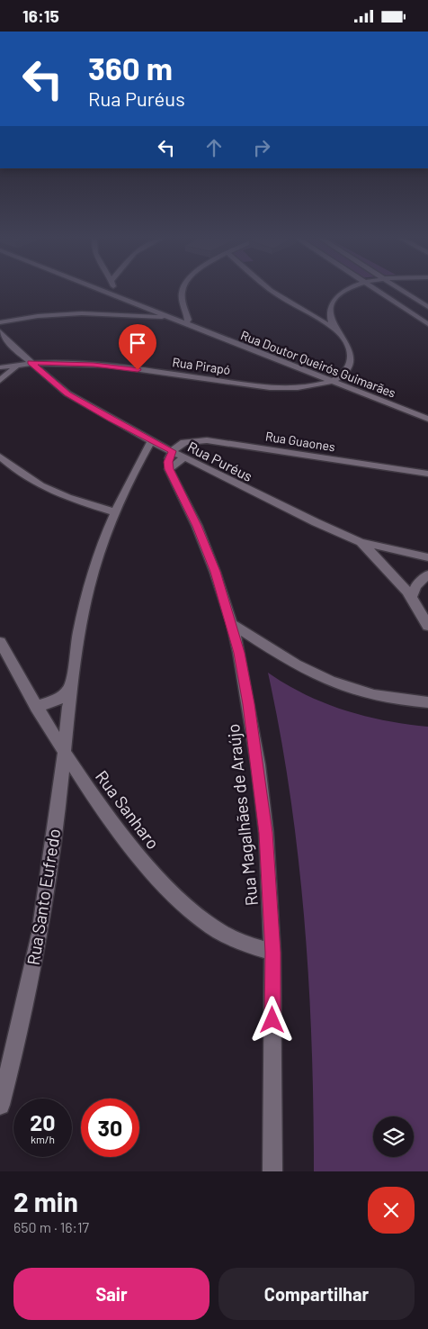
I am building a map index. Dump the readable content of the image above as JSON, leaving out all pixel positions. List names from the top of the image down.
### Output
{
  "streets": {
    "street": [
      "Rua Doutor Queirós Guimarães",
      "Rua Pirapó",
      "Rua Guaones",
      "Rua Puréus",
      "Rua Sanharo",
      "Rua Magalhães de Araújo",
      "Rua Santo Eufredo"
    ]
  },
  "crossings": [
    ["Rua Doutor Queirós Guimarães", "Rua Pirapó"],
    ["Rua Pirapó", "Rua Puréus"],
    ["Rua Guaones", "Rua Puréus"],
    ["Rua Guaones", "Rua Magalhães de Araújo"],
    ["Rua Puréus", "Rua Magalhães de Araújo"],
    ["Rua Puréus", "Rua Santo Eufredo"],
    ["Rua Sanharo", "Rua Magalhães de Araújo"],
    ["Rua Sanharo", "Rua Santo Eufredo"]
  ],
  "page": {
    "status": "16:15",
    "turn": ["360 m", "Rua Puréus"],
    "speed": "20 km/h",
    "limit": "30",
    "heading": ["2 min", "650 m · 16:17"],
    "buttons": ["Sair", "Compartilhar"]
  }
}
